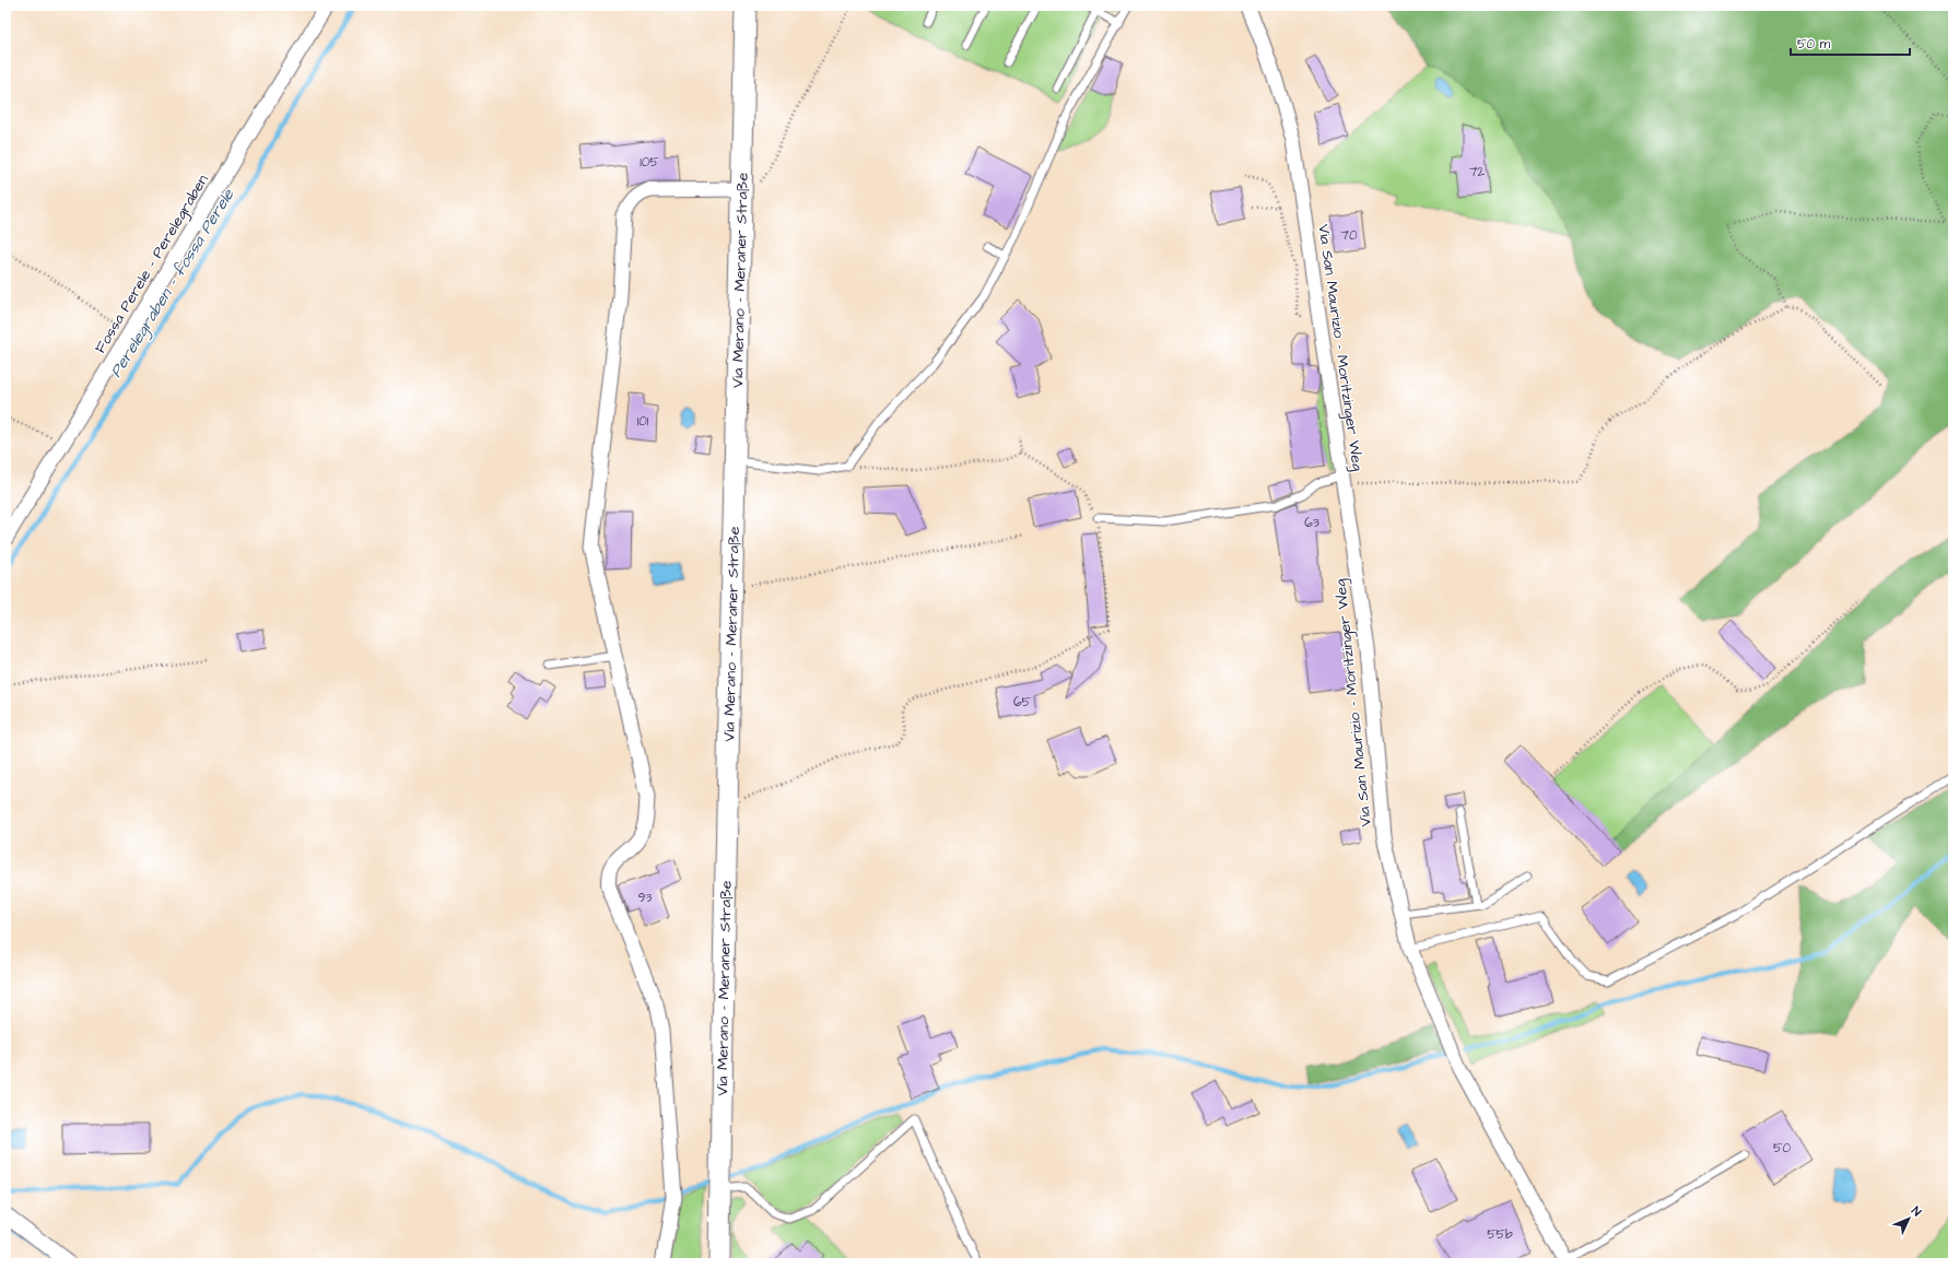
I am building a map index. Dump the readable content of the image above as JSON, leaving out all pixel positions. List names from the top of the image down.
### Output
{
  "streets": {
    "main road": ["Via Merano - Meraner Straße"],
    "street": ["Fossa Perele - Perelegraben", "Via San Maurizio - Moritzinger Weg"]
  },
  "water": ["Perelegraben - fossa Perele"],
  "house_numbers": [
    "105",
    "72",
    "70",
    "101",
    "63",
    "65",
    "93",
    "50",
    "55b"
  ],
  "scale_bar": "50 m",
  "north": "top right"
}
